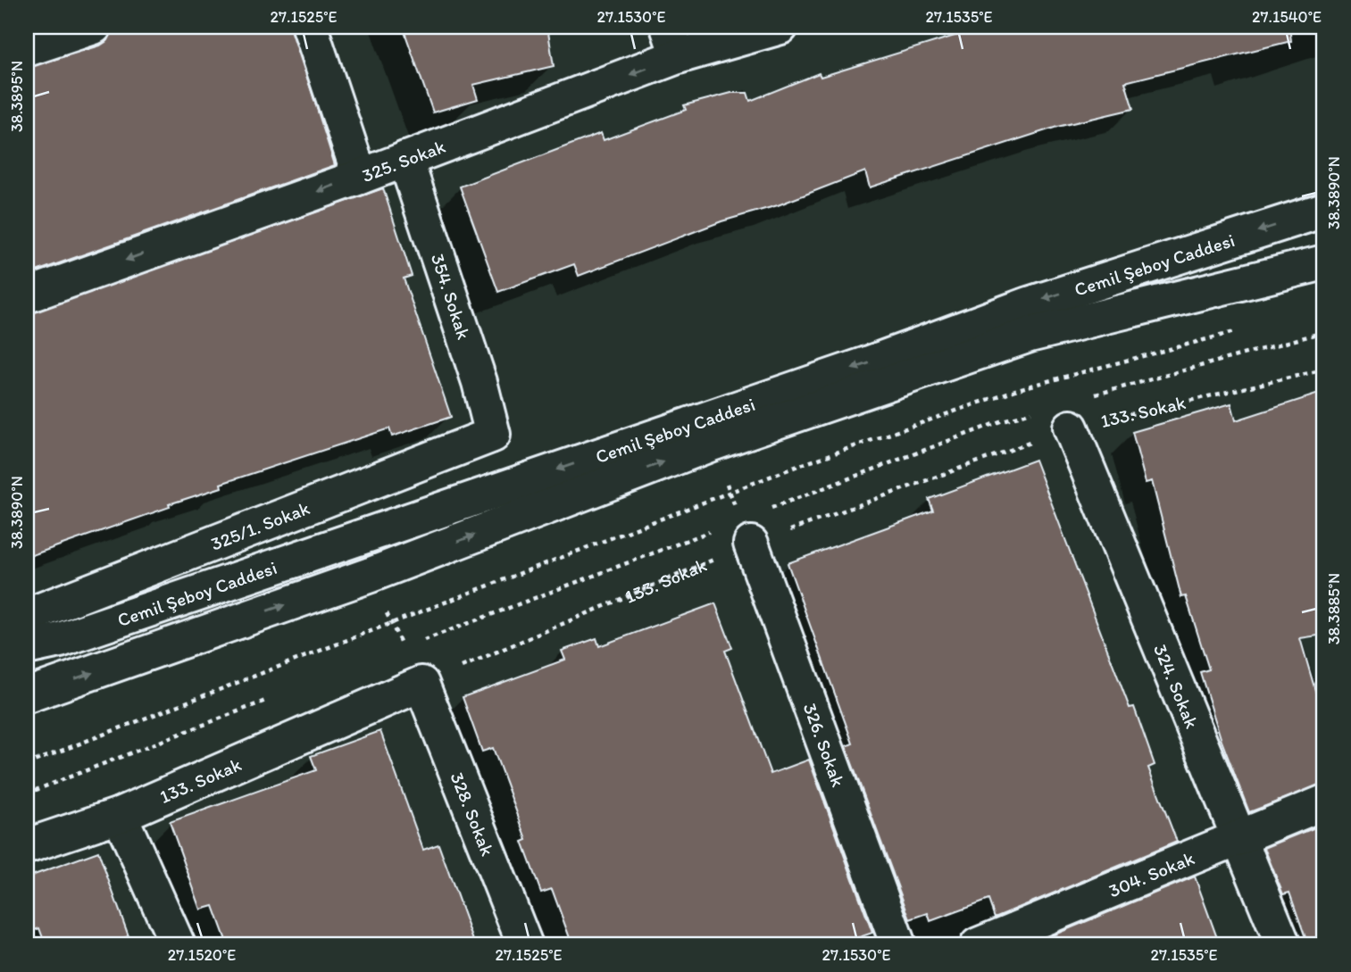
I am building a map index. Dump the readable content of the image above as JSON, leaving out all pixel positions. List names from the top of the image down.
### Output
{
  "streets": {
    "street": [
      "325. Sokak",
      "Cemil Şeboy Caddesi",
      "354. Sokak",
      "133. Sokak",
      "325/1. Sokak",
      "324. Sokak",
      "326. Sokak",
      "328. Sokak",
      "304. Sokak"
    ]
  },
  "crossings": [
    ["325. Sokak", "354. Sokak"],
    ["354. Sokak", "325/1. Sokak"],
    ["133. Sokak", "324. Sokak"],
    ["133. Sokak", "326. Sokak"],
    ["133. Sokak", "328. Sokak"],
    ["324. Sokak", "304. Sokak"]
  ],
  "one_way": ["325. Sokak"],
  "coordinates": [
    "27.1525°E",
    "27.1530°E",
    "27.1535°E",
    "27.1540°E",
    "38.3895°N",
    "38.3890°N",
    "38.3885°N",
    "27.1520°E"
  ]
}
